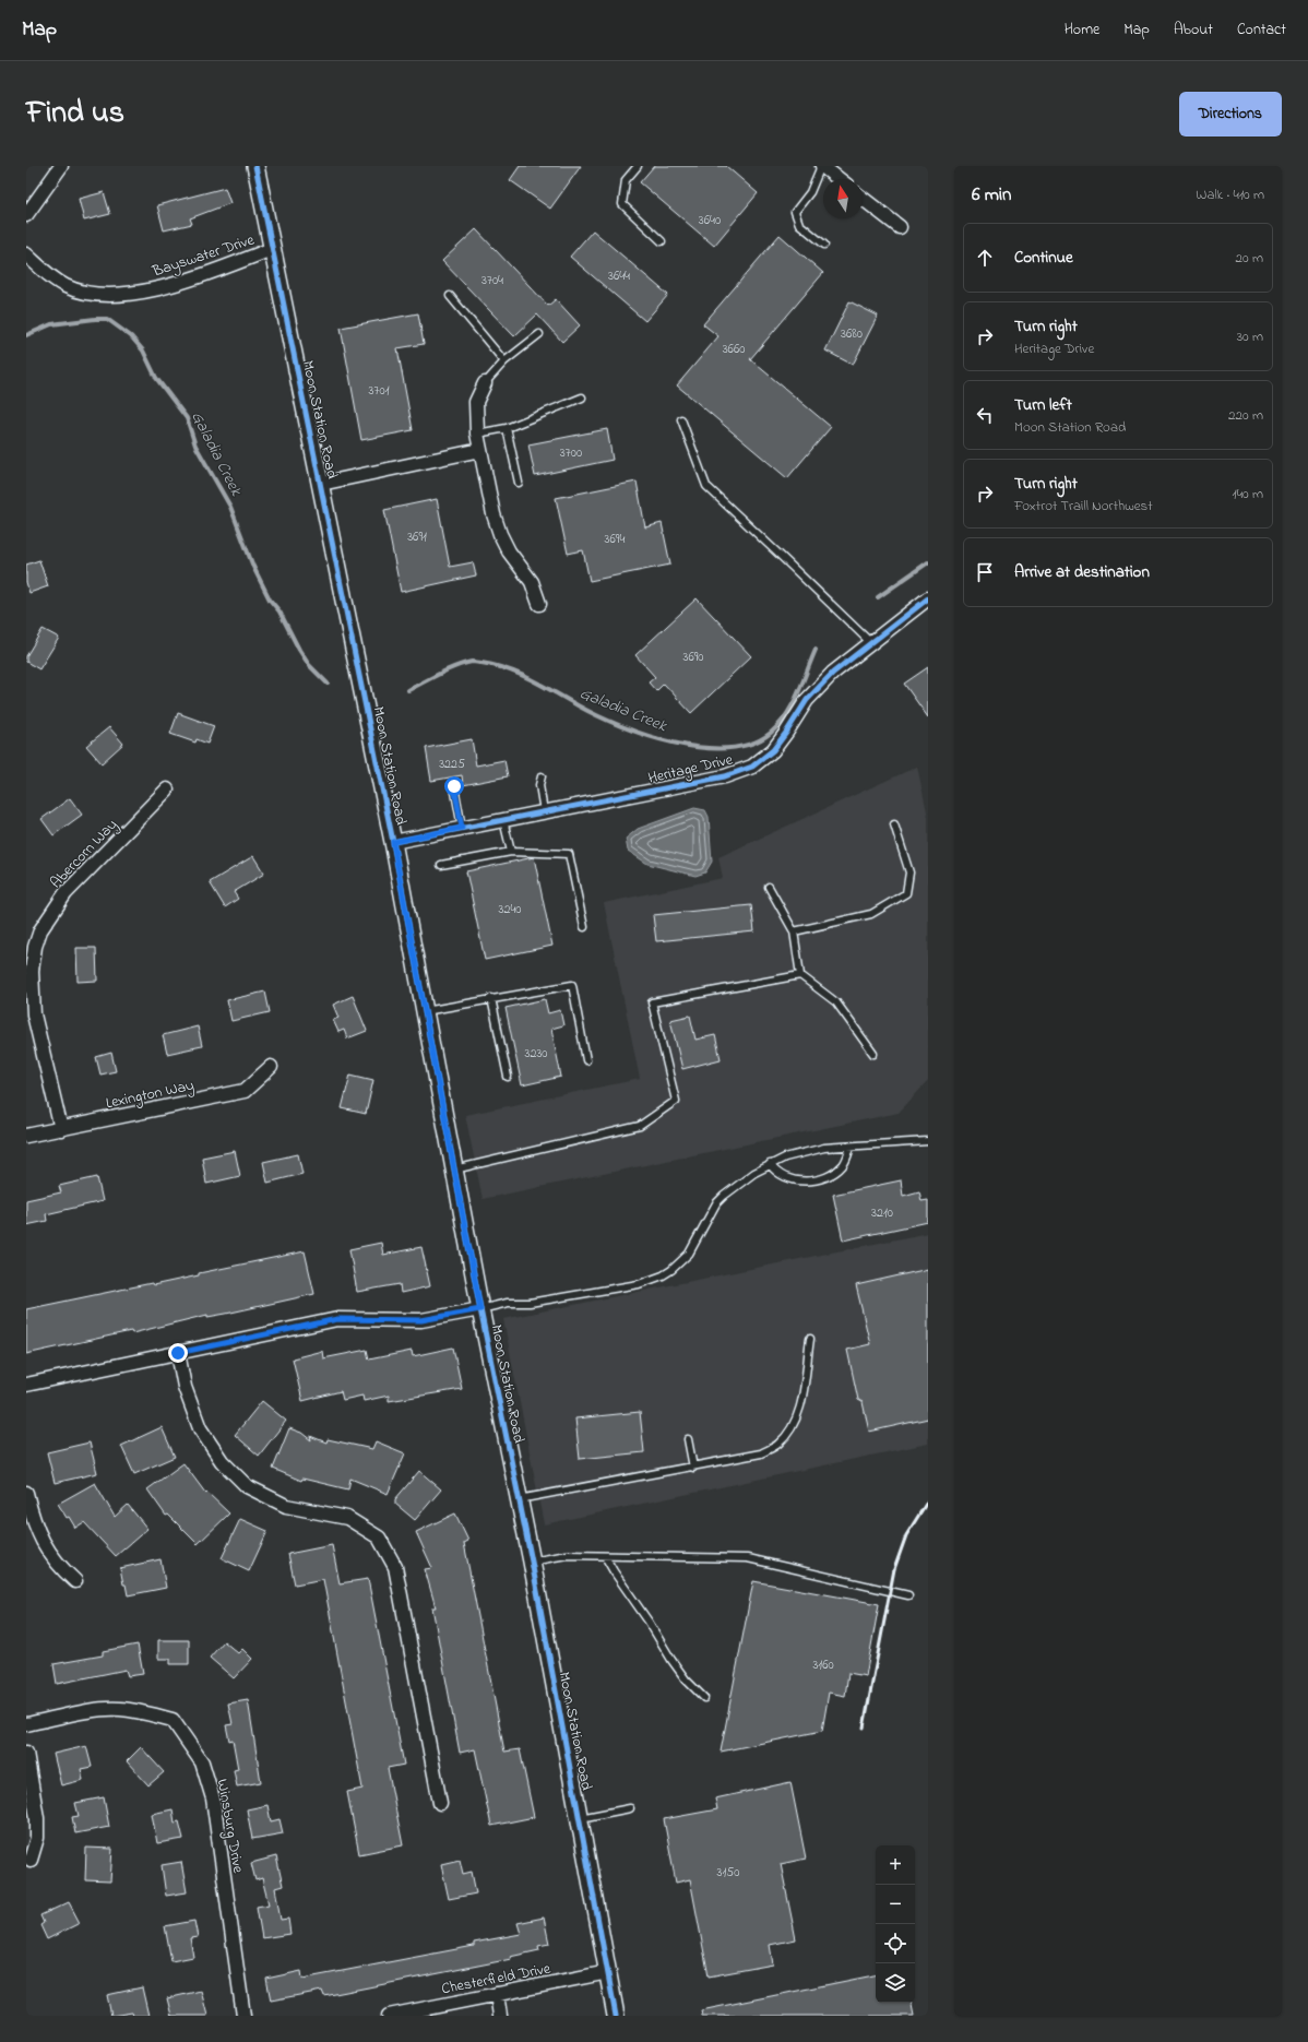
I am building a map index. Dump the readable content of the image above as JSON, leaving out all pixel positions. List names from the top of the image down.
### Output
{
  "streets": {
    "street": [
      "Bayswater Drive",
      "Moon Station Road",
      "Heritage Drive",
      "Abercorn Way",
      "Lexington Way",
      "Winsburg Drive",
      "Chesterfield Drive"
    ]
  },
  "crossings": [
    ["Bayswater Drive", "Moon Station Road"],
    ["Moon Station Road", "Heritage Drive"],
    ["Moon Station Road", "Chesterfield Drive"],
    ["Abercorn Way", "Lexington Way"]
  ],
  "water": ["Galadia Creek"],
  "house_numbers": [
    "3640",
    "3644",
    "3704",
    "3680",
    "3660",
    "3701",
    "3700",
    "3691",
    "3694",
    "3690",
    "3225",
    "3240",
    "3230",
    "3210",
    "3160",
    "3150"
  ],
  "north": "top",
  "page": {
    "header": "Map",
    "nav": [
      "Home",
      "Map",
      "About",
      "Contact"
    ],
    "title": "Find us",
    "buttons": "Directions",
    "heading": ["6 min", "Walk · 410 m"],
    "list": [
      ["Continue", "20 m"],
      ["Turn right", "Heritage Drive", "30 m"],
      ["Turn left", "Moon Station Road", "220 m"],
      ["Turn right", "Foxtrot Traill Northwest", "140 m"],
      "Arrive at destination"
    ],
    "map_buttons": ["+", "−"]
  }
}
